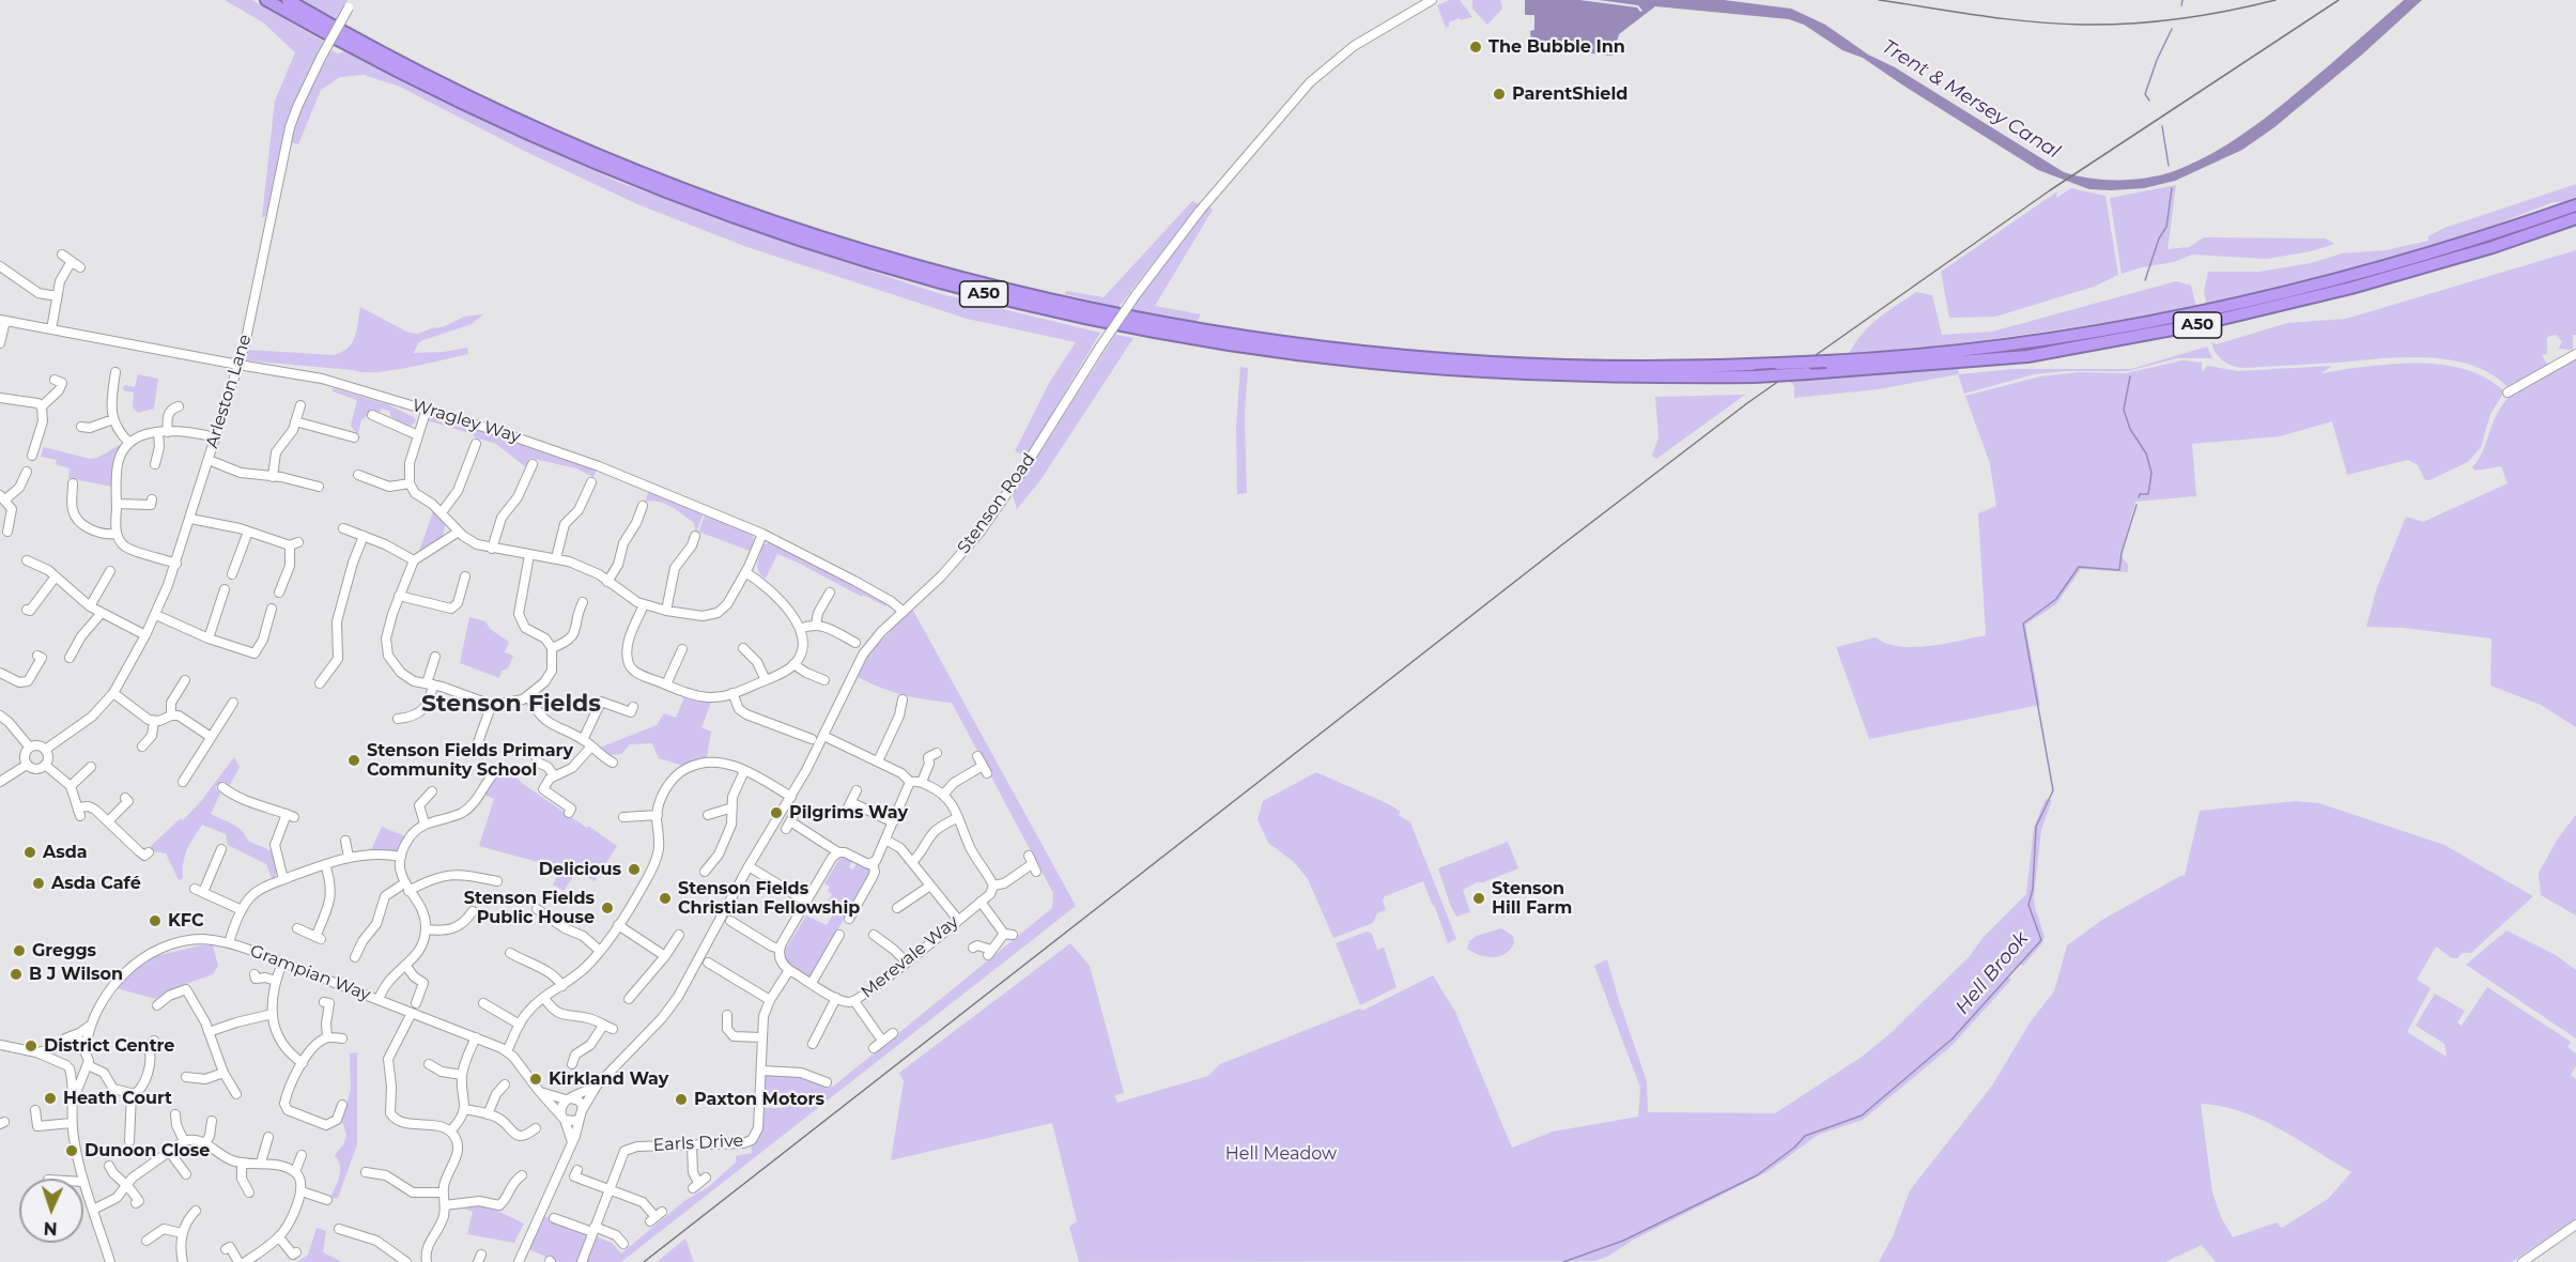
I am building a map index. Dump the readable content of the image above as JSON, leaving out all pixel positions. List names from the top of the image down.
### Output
{
  "streets": {
    "highway": ["A50"],
    "street": [
      "Arleston Lane",
      "Wragley Way",
      "Stenson Road",
      "Merevale Way",
      "Grampian Way",
      "Earls Drive"
    ]
  },
  "crossings": [
    ["Arleston Lane", "Wragley Way"],
    ["Wragley Way", "Stenson Road"],
    ["Stenson Road", "Grampian Way"],
    ["Merevale Way", "Earls Drive"]
  ],
  "districts": ["Stenson Fields"],
  "water": ["Trent & Mersey Canal", "Hell Brook"],
  "parks": ["Hell Meadow"],
  "places": [
    "The Bubble Inn",
    "ParentShield",
    "Stenson Fields Primary Community School",
    "Pilgrims Way",
    "Asda",
    "Delicious",
    "Asda Café",
    "Stenson Fields Christian Fellowship",
    "Stenson Hill Farm",
    "Stenson Fields Public House",
    "KFC",
    "Greggs",
    "B J Wilson",
    "District Centre",
    "Kirkland Way",
    "Heath Court",
    "Paxton Motors",
    "Dunoon Close"
  ],
  "north": "bottom"
}
